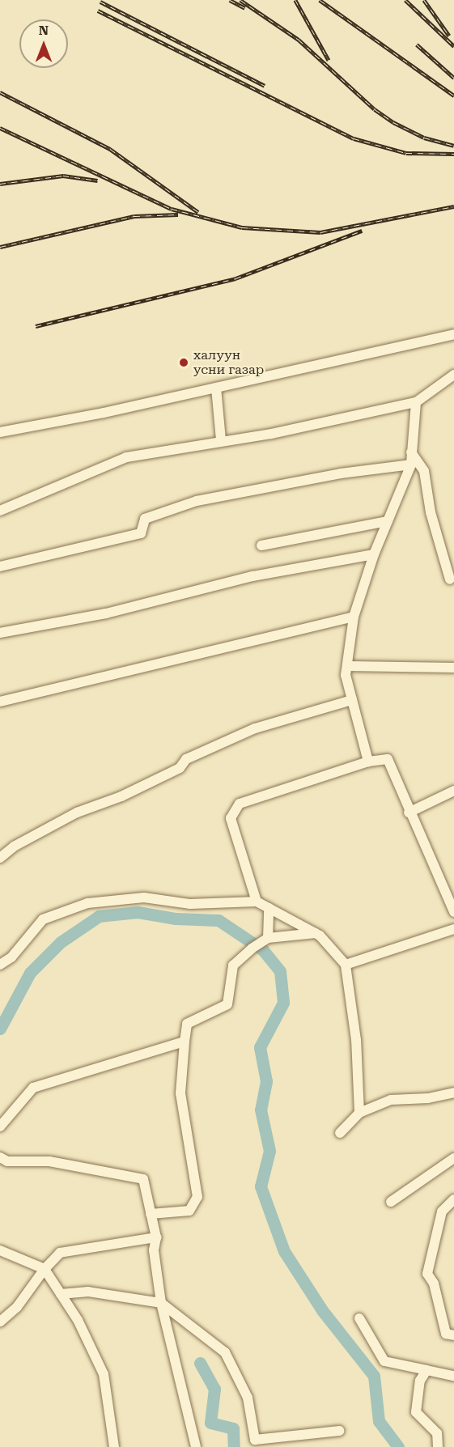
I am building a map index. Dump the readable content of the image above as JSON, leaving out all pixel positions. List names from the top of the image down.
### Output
{
  "places": ["халуун усни газар"],
  "north": "top"
}
